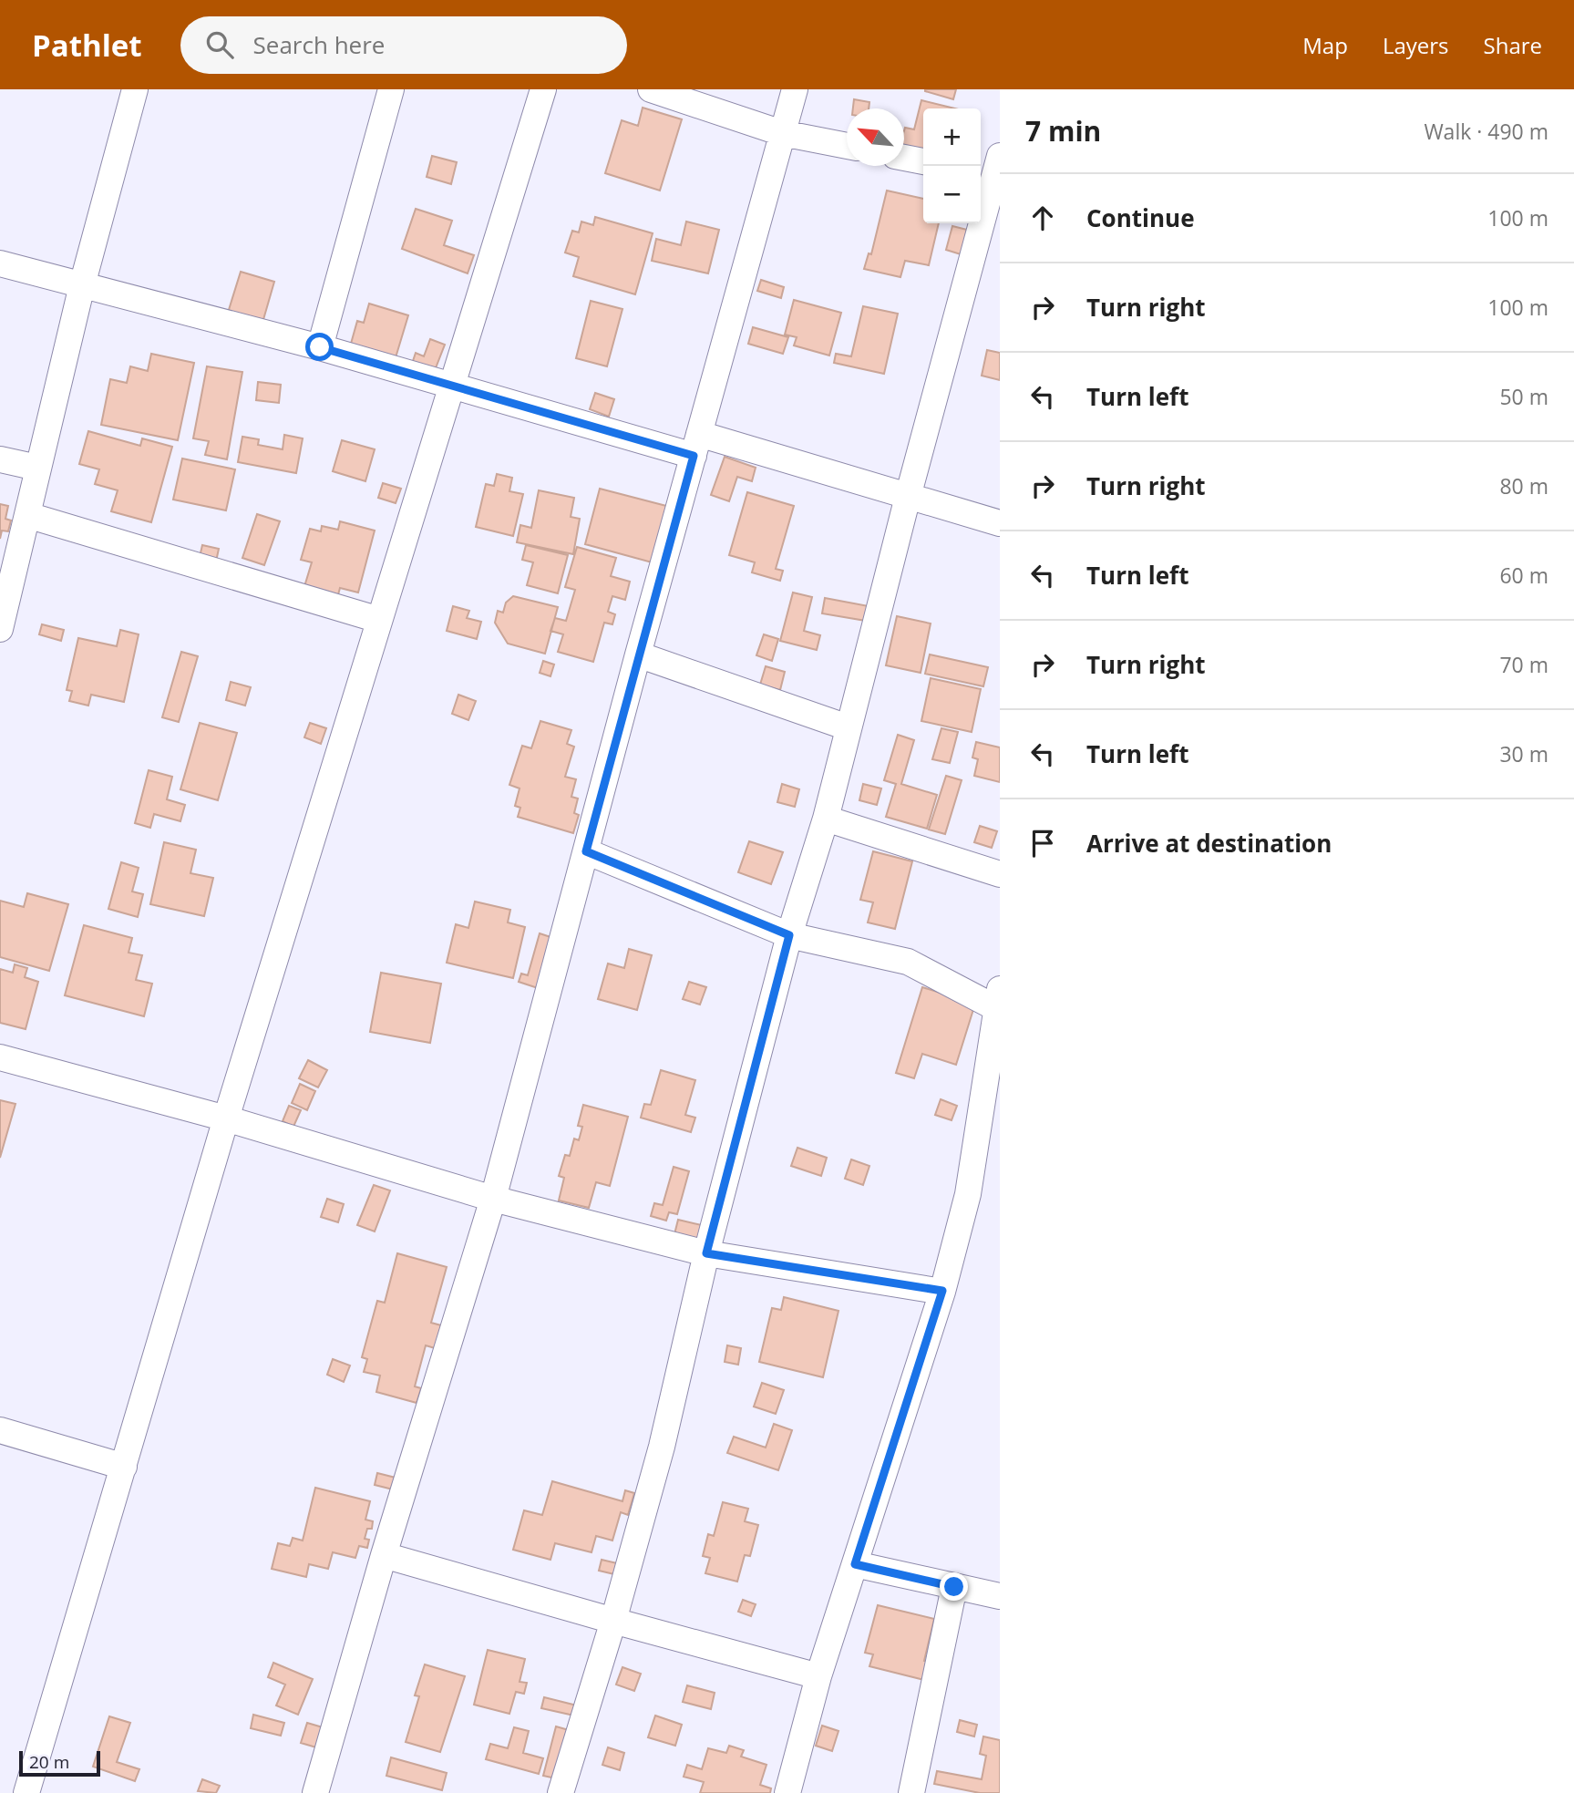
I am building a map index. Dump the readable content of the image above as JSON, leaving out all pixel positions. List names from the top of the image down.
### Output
{
  "scale_bar": "20 m",
  "north": "top left",
  "page": {
    "header": "Pathlet",
    "search": "Search here",
    "nav": ["Map", "Layers", "Share"],
    "heading": ["7 min", "Walk · 490 m"],
    "map_buttons": ["+", "−"],
    "list": [
      ["Continue", "100 m"],
      ["Turn right", "100 m"],
      ["Turn left", "50 m"],
      ["Turn right", "80 m"],
      ["Turn left", "60 m"],
      ["Turn right", "70 m"],
      ["Turn left", "30 m"],
      "Arrive at destination"
    ],
    "scale": "20 m"
  }
}
